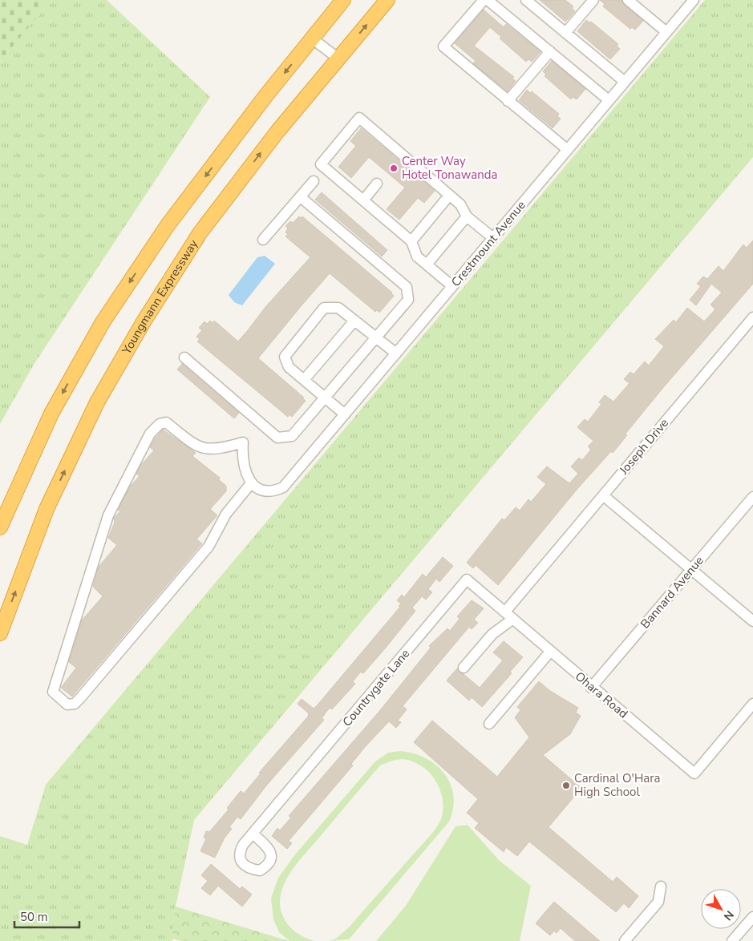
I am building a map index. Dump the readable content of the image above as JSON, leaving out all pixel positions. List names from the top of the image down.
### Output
{
  "streets": {
    "highway": ["Youngmann Expressway"],
    "street": [
      "Crestmount Avenue",
      "Joseph Drive",
      "Bannard Avenue",
      "Countrygate Lane",
      "Ohara Road"
    ]
  },
  "crossings": [
    ["Joseph Drive", "Countrygate Lane"],
    ["Joseph Drive", "Ohara Road"],
    ["Bannard Avenue", "Ohara Road"],
    ["Countrygate Lane", "Ohara Road"]
  ],
  "places": ["Center Way Hotel Tonawanda", "Cardinal O'Hara High School"],
  "scale_bar": "50 m",
  "north": "bottom right"
}
